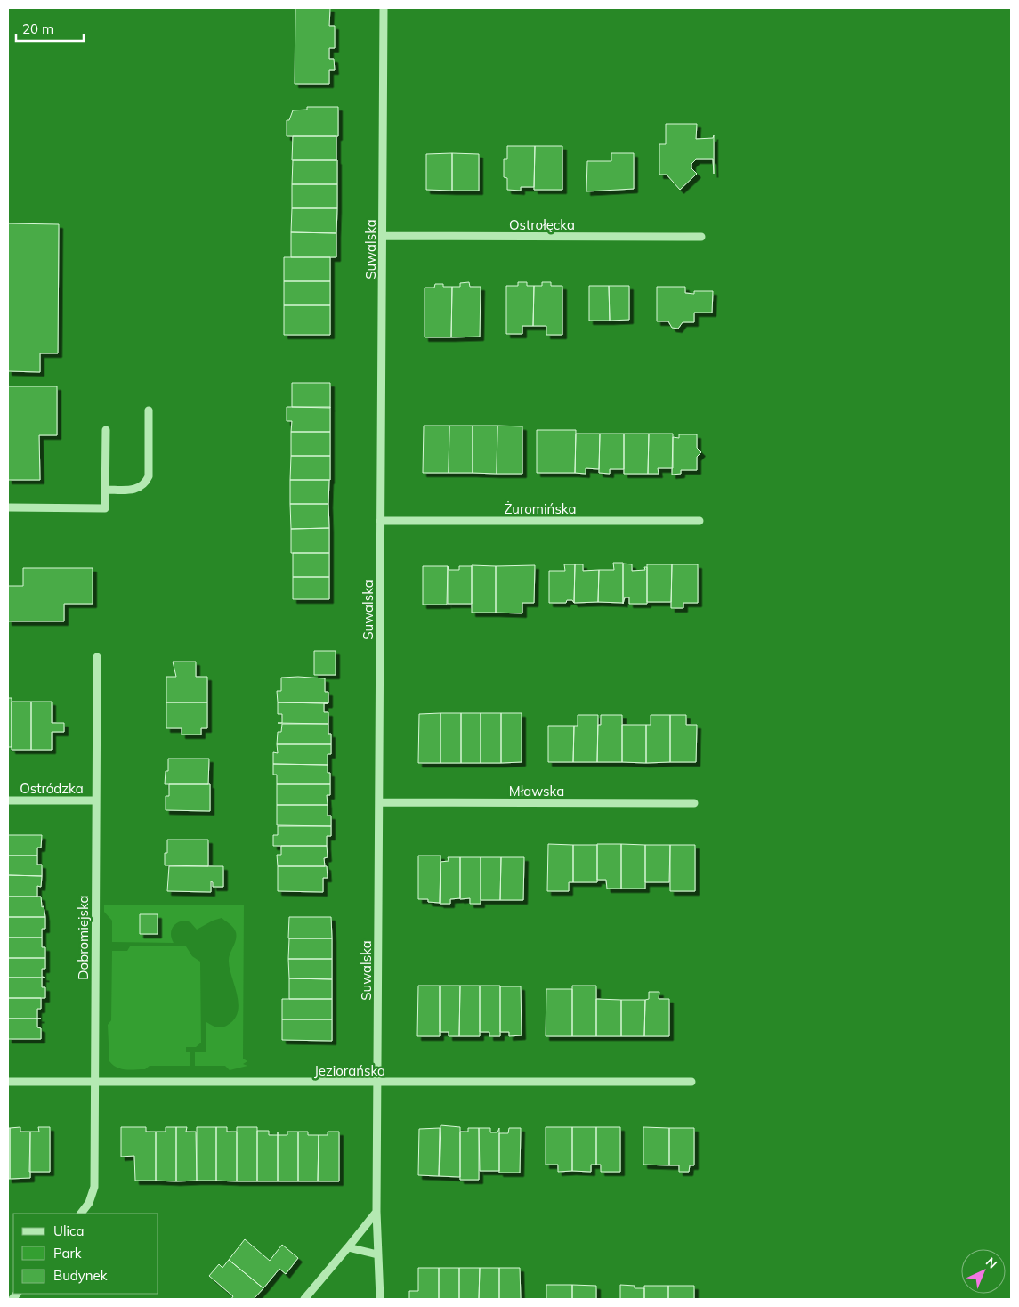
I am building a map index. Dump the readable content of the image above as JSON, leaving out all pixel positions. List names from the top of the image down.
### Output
{
  "streets": {
    "street": [
      "Ostrołęcka",
      "Suwalska",
      "Żuromińska",
      "Ostródzka",
      "Mławska",
      "Dobromiejska",
      "Jeziorańska"
    ]
  },
  "crossings": [
    ["Ostrołęcka", "Suwalska"],
    ["Suwalska", "Żuromińska"],
    ["Suwalska", "Mławska"],
    ["Suwalska", "Jeziorańska"],
    ["Ostródzka", "Dobromiejska"],
    ["Dobromiejska", "Jeziorańska"]
  ],
  "legend": ["Ulica", "Park", "Budynek"],
  "scale_bar": "20 m",
  "north": "top right"
}
